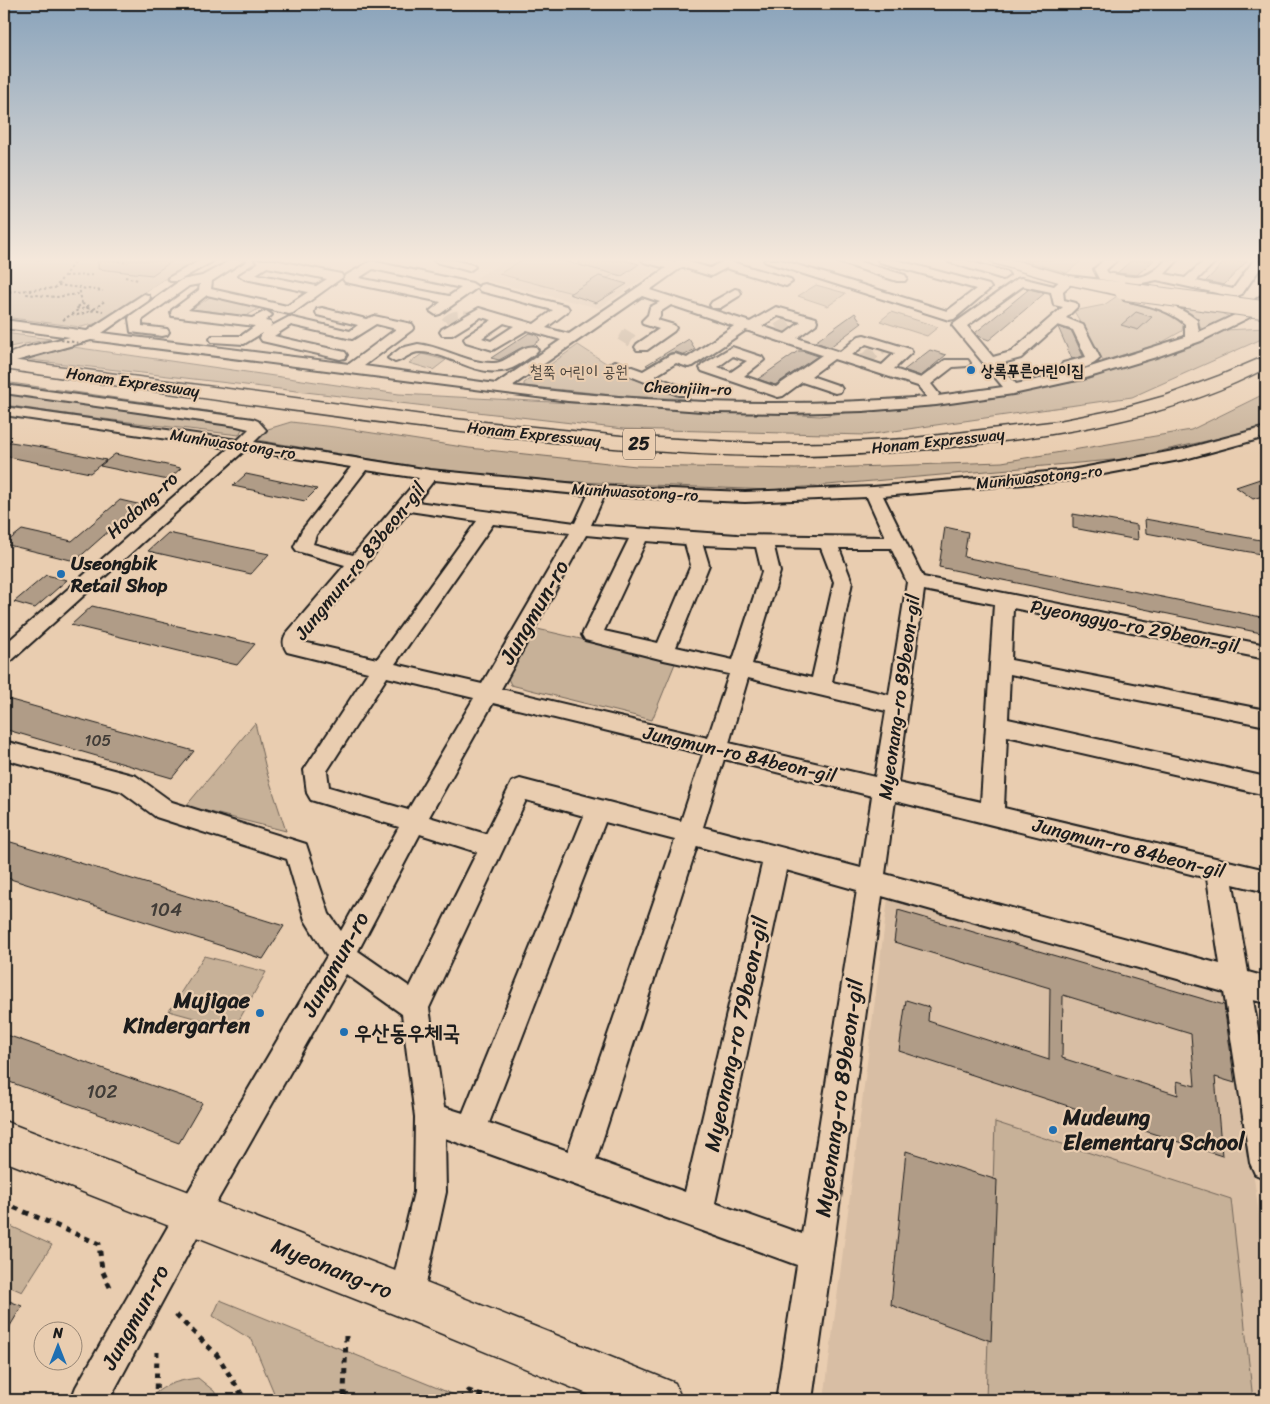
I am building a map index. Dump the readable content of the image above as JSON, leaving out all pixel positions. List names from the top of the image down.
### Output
{
  "streets": {
    "main road": ["Honam Expressway", "25", "Myeonang-ro"],
    "street": [
      "Cheonjiin-ro",
      "Munhwasotong-ro",
      "Hodong-ro",
      "Jungmun-ro 83beon-gil",
      "Jungmun-ro",
      "Pyeonggyo-ro 29beon-gil",
      "Myeonang-ro 89beon-gil",
      "Jungmun-ro 84beon-gil",
      "Myeonang-ro 79beon-gil"
    ]
  },
  "crossings": [
    ["Munhwasotong-ro", "Hodong-ro"],
    ["Munhwasotong-ro", "Jungmun-ro 83beon-gil"],
    ["Munhwasotong-ro", "Jungmun-ro"],
    ["Munhwasotong-ro", "Myeonang-ro 89beon-gil"],
    ["Jungmun-ro 83beon-gil", "Jungmun-ro"],
    ["Jungmun-ro 83beon-gil", "Jungmun-ro 84beon-gil"],
    ["Jungmun-ro", "Jungmun-ro 84beon-gil"],
    ["Jungmun-ro", "Myeonang-ro"],
    ["Pyeonggyo-ro 29beon-gil", "Myeonang-ro 89beon-gil"],
    ["Myeonang-ro 89beon-gil", "Jungmun-ro 84beon-gil"]
  ],
  "parks": ["철쭉 어린이 공원"],
  "places": [
    "상록푸른어린이집",
    "Useongbik Retail Shop",
    "Mujigae Kindergarten",
    "우산동우체국",
    "Mudeung Elementary School"
  ],
  "house_numbers": ["105", "104", "102"],
  "north": "top"
}
